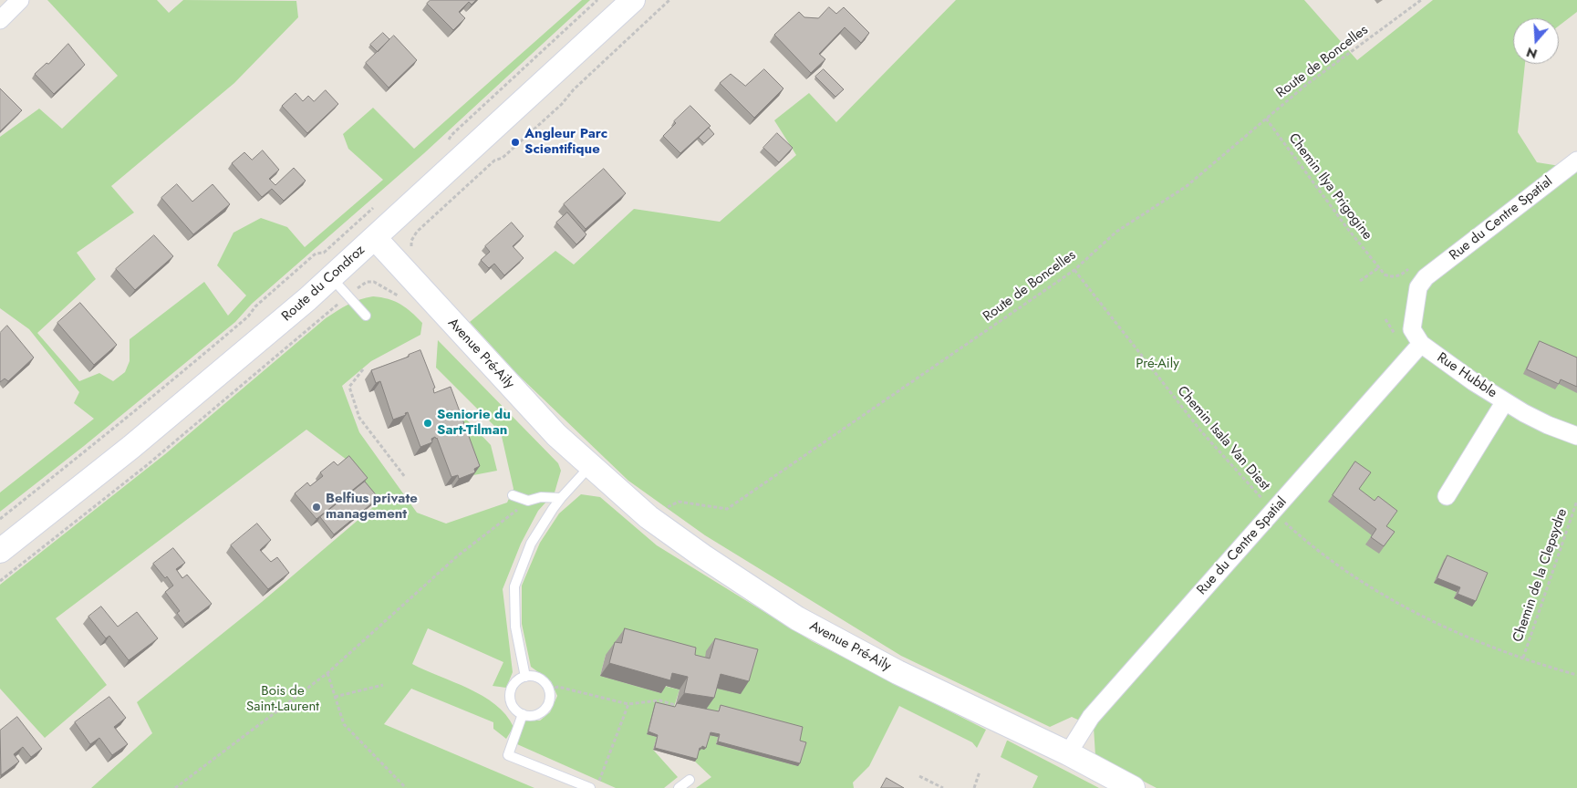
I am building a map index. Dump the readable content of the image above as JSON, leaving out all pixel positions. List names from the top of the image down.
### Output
{
  "streets": {
    "street": [
      "Rue du Centre Spatial",
      "Route du Condroz",
      "Avenue Pré-Aily",
      "Rue Hubble"
    ],
    "path": [
      "Route de Boncelles",
      "Chemin Ilya Prigogine",
      "Chemin Isala Van Diest",
      "Chemin de la Clepsydre"
    ]
  },
  "crossings": [
    ["Route de Boncelles", "Chemin Ilya Prigogine"],
    ["Route de Boncelles", "Avenue Pré-Aily"],
    ["Route de Boncelles", "Chemin Isala Van Diest"],
    ["Rue du Centre Spatial", "Avenue Pré-Aily"],
    ["Rue du Centre Spatial", "Rue Hubble"],
    ["Rue du Centre Spatial", "Chemin Isala Van Diest"],
    ["Route du Condroz", "Avenue Pré-Aily"],
    ["Chemin Isala Van Diest", "Chemin de la Clepsydre"]
  ],
  "parks": ["Pré-Aily", "Bois de Saint-Laurent"],
  "places": ["Angleur Parc Scientifique", "Seniorie du Sart-Tilman", "Belfius private management"],
  "north": "bottom"
}
